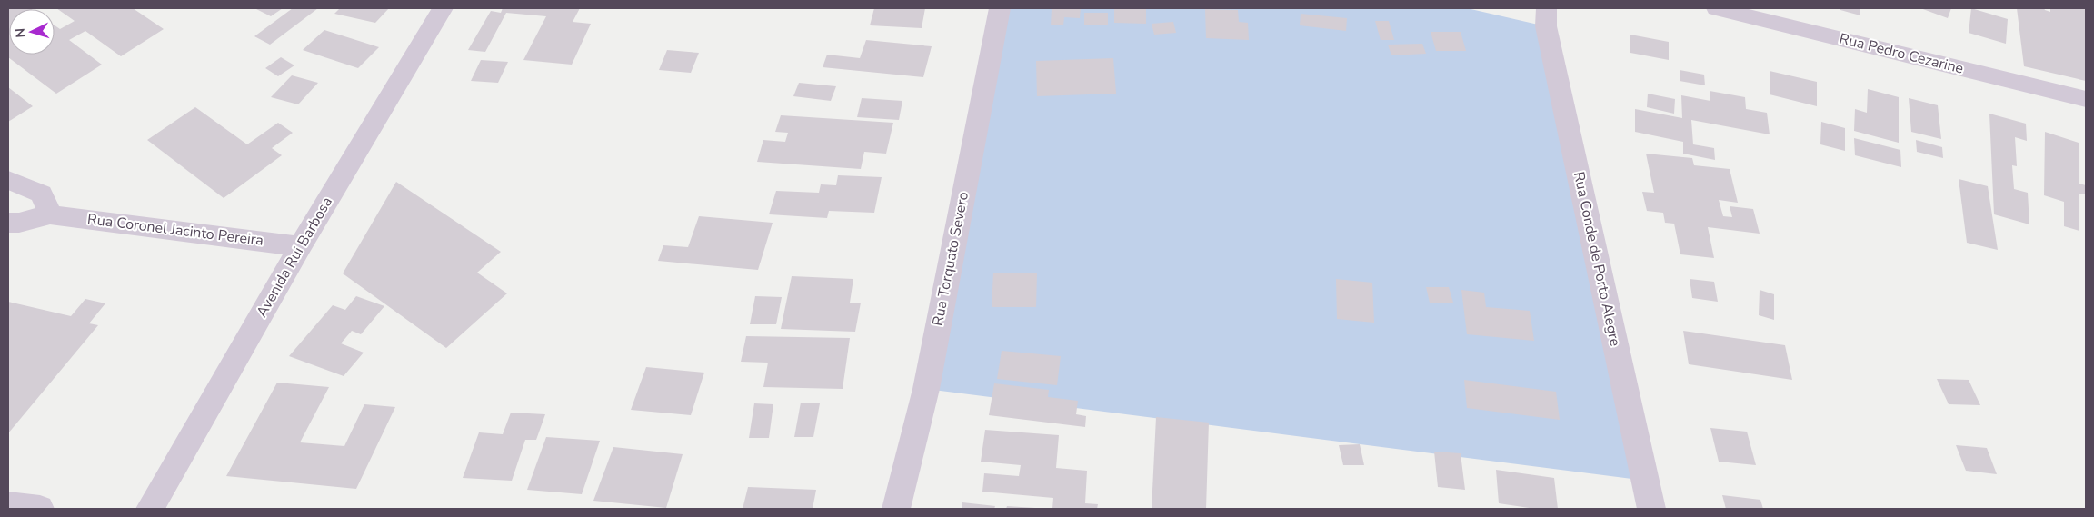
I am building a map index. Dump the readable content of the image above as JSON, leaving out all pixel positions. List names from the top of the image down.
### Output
{
  "streets": {
    "street": [
      "Rua Pedro Cezarine",
      "Rua Coronel Jacinto Pereira",
      "Avenida Rui Barbosa",
      "Rua Torquato Severo",
      "Rua Conde de Porto Alegre"
    ]
  },
  "crossings": [
    ["Rua Coronel Jacinto Pereira", "Avenida Rui Barbosa"]
  ],
  "north": "left"
}
